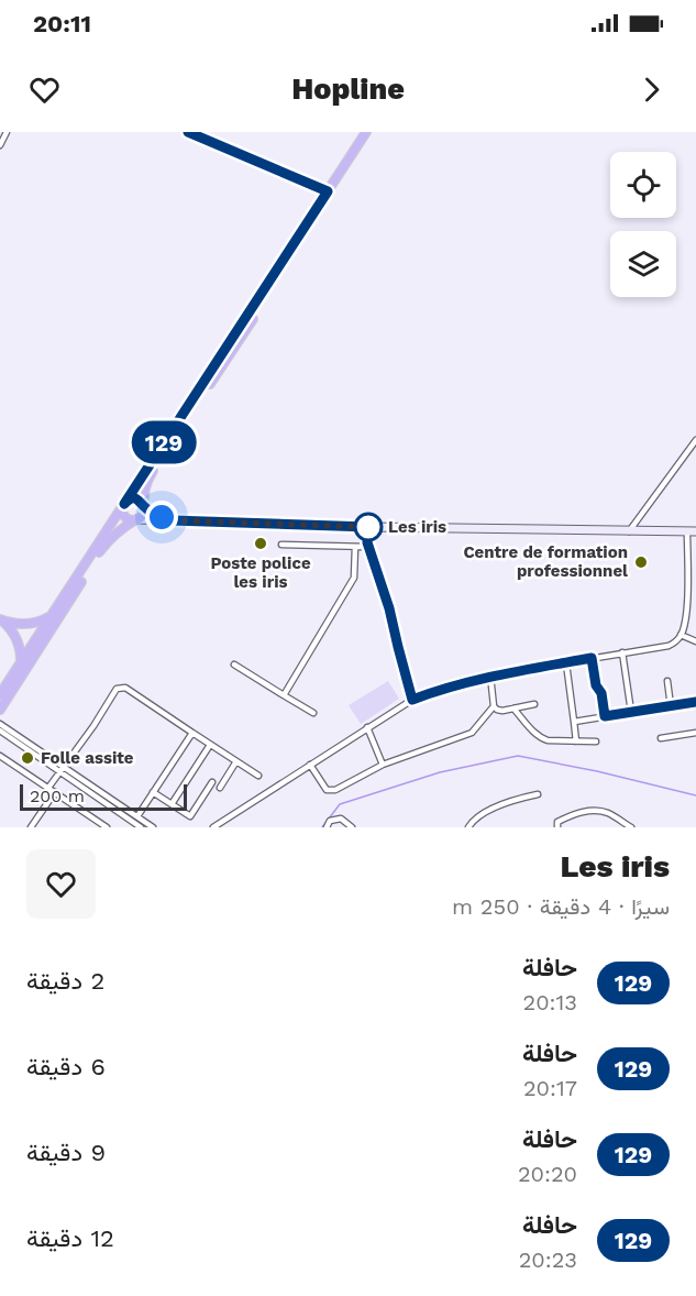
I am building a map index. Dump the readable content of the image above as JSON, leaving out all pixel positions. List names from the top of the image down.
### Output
{
  "places": [
    "Les iris",
    "Poste police les iris",
    "Centre de formation professionnel",
    "Folle assite"
  ],
  "lines": ["bus line 129"],
  "scale_bar": "200 m",
  "page": {
    "status": "20:11",
    "header": "Hopline",
    "on_map": "129",
    "scale": "200 m",
    "heading": ["Les iris", "سيرًا · 4 دقيقة · 250 m"],
    "list": [
      {
        "mark": "129",
        "name": "حافلة",
        "note": "20:13",
        "value": "2 دقيقة"
      },
      {
        "mark": "129",
        "name": "حافلة",
        "note": "20:17",
        "value": "6 دقيقة"
      },
      {
        "mark": "129",
        "name": "حافلة",
        "note": "20:20",
        "value": "9 دقيقة"
      },
      {
        "mark": "129",
        "name": "حافلة",
        "note": "20:23",
        "value": "12 دقيقة"
      }
    ]
  }
}
